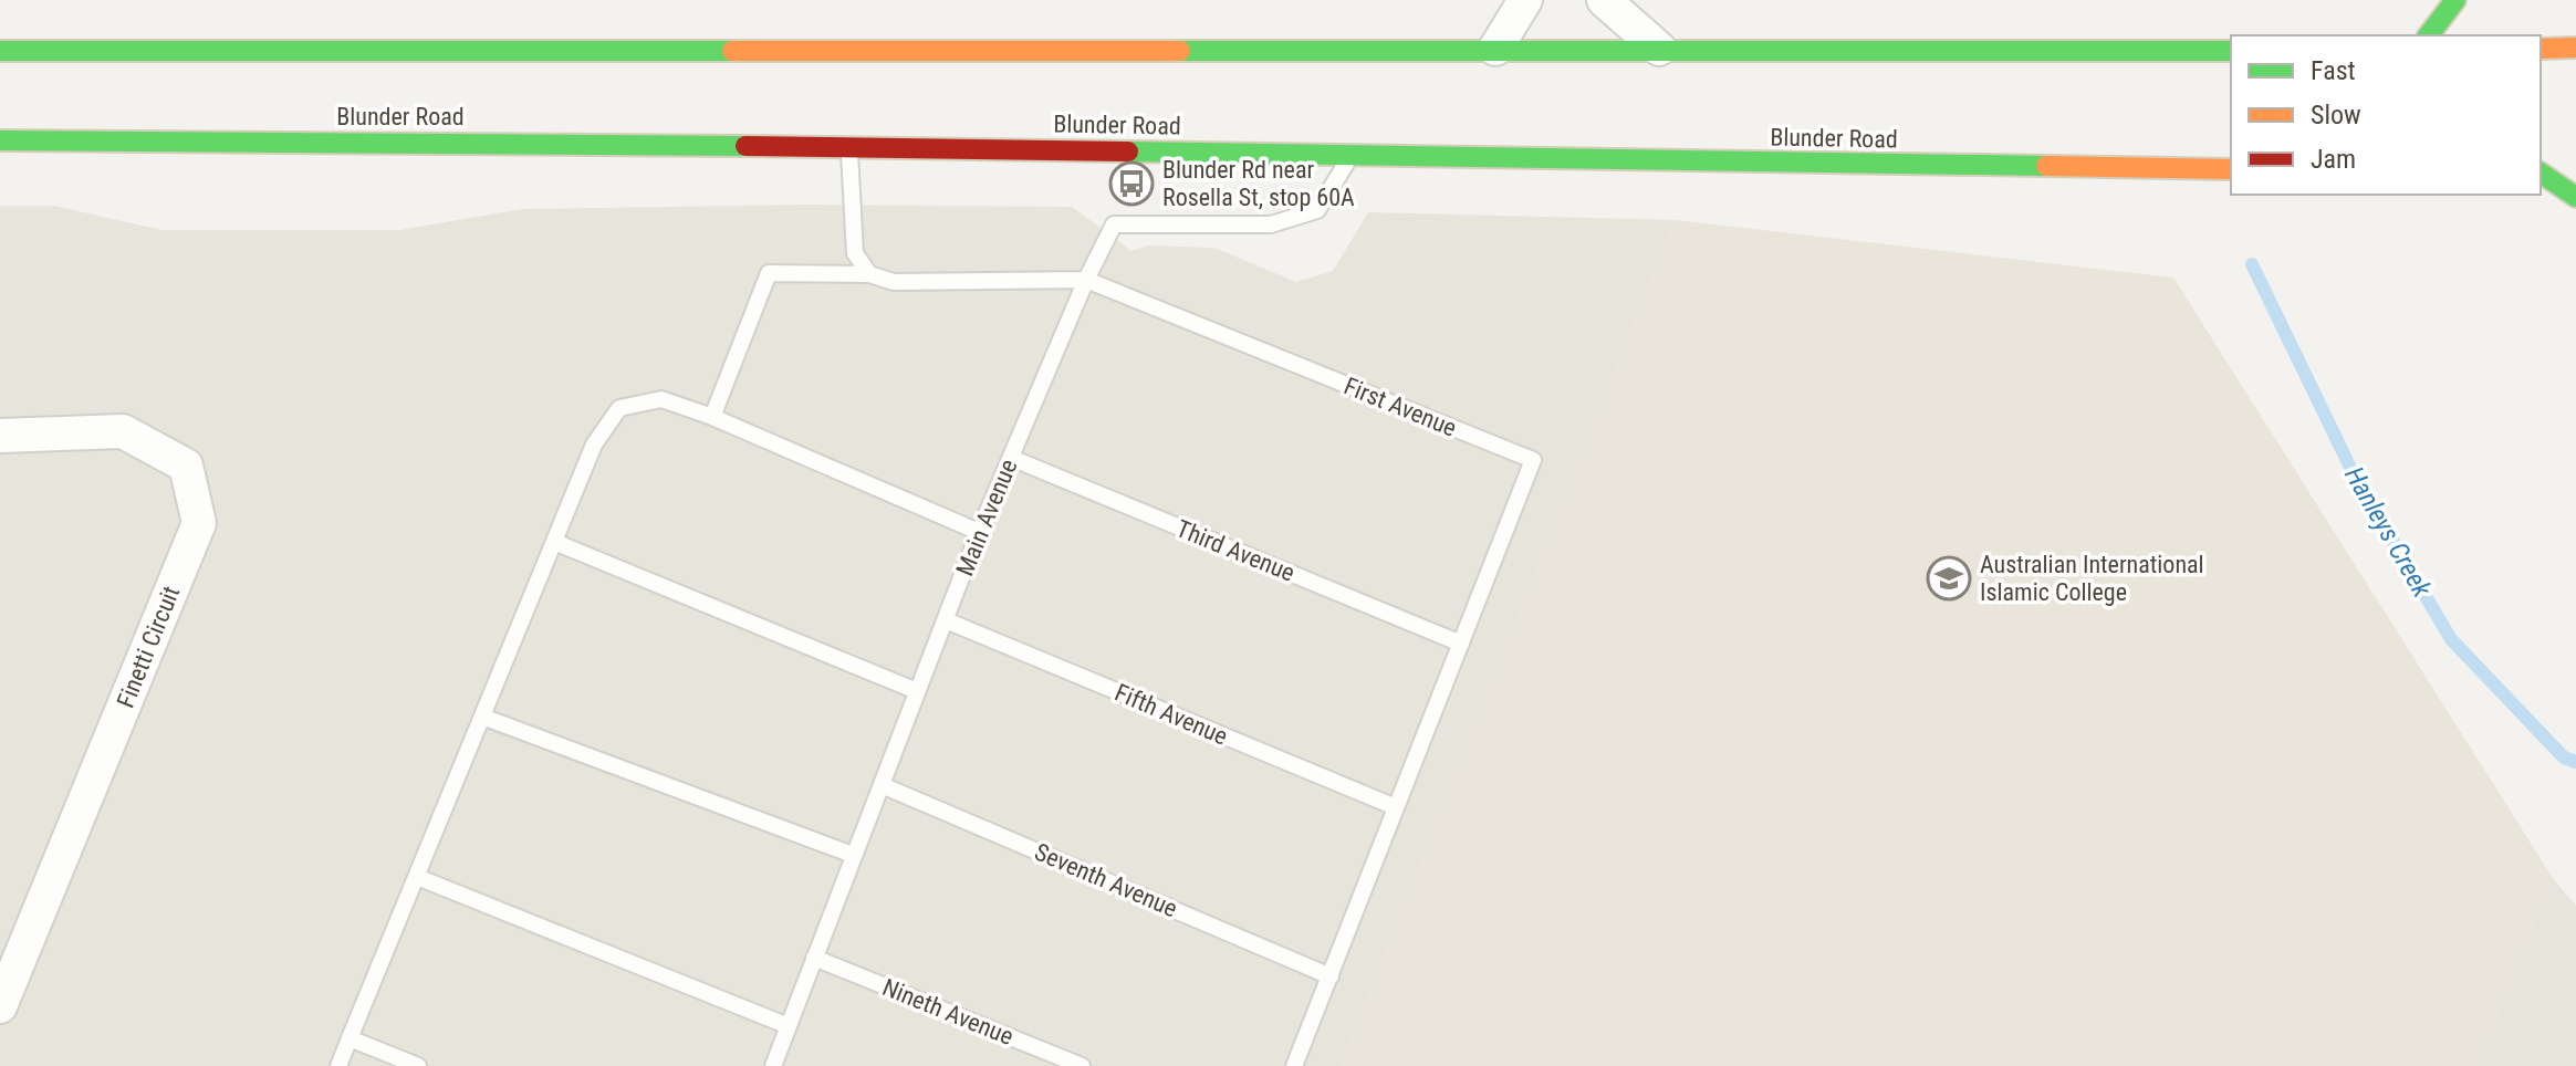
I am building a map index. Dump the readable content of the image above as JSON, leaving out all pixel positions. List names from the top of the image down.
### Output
{
  "streets": {
    "main road": ["Blunder Road"],
    "street": ["Finetti Circuit"],
    "lane": [
      "First Avenue",
      "Main Avenue",
      "Third Avenue",
      "Fifth Avenue",
      "Seventh Avenue",
      "Nineth Avenue"
    ]
  },
  "crossings": [
    ["Blunder Road", "Main Avenue"],
    ["First Avenue", "Main Avenue"],
    ["First Avenue", "Third Avenue"],
    ["Main Avenue", "Third Avenue"],
    ["Main Avenue", "Fifth Avenue"],
    ["Main Avenue", "Seventh Avenue"],
    ["Main Avenue", "Nineth Avenue"]
  ],
  "water": ["Hanleys Creek"],
  "places": {
    "bus stop": ["Blunder Rd near Rosella St, stop 60A"],
    "school or university": ["Australian International Islamic College"]
  },
  "legend": ["Fast", "Slow", "Jam"]
}
